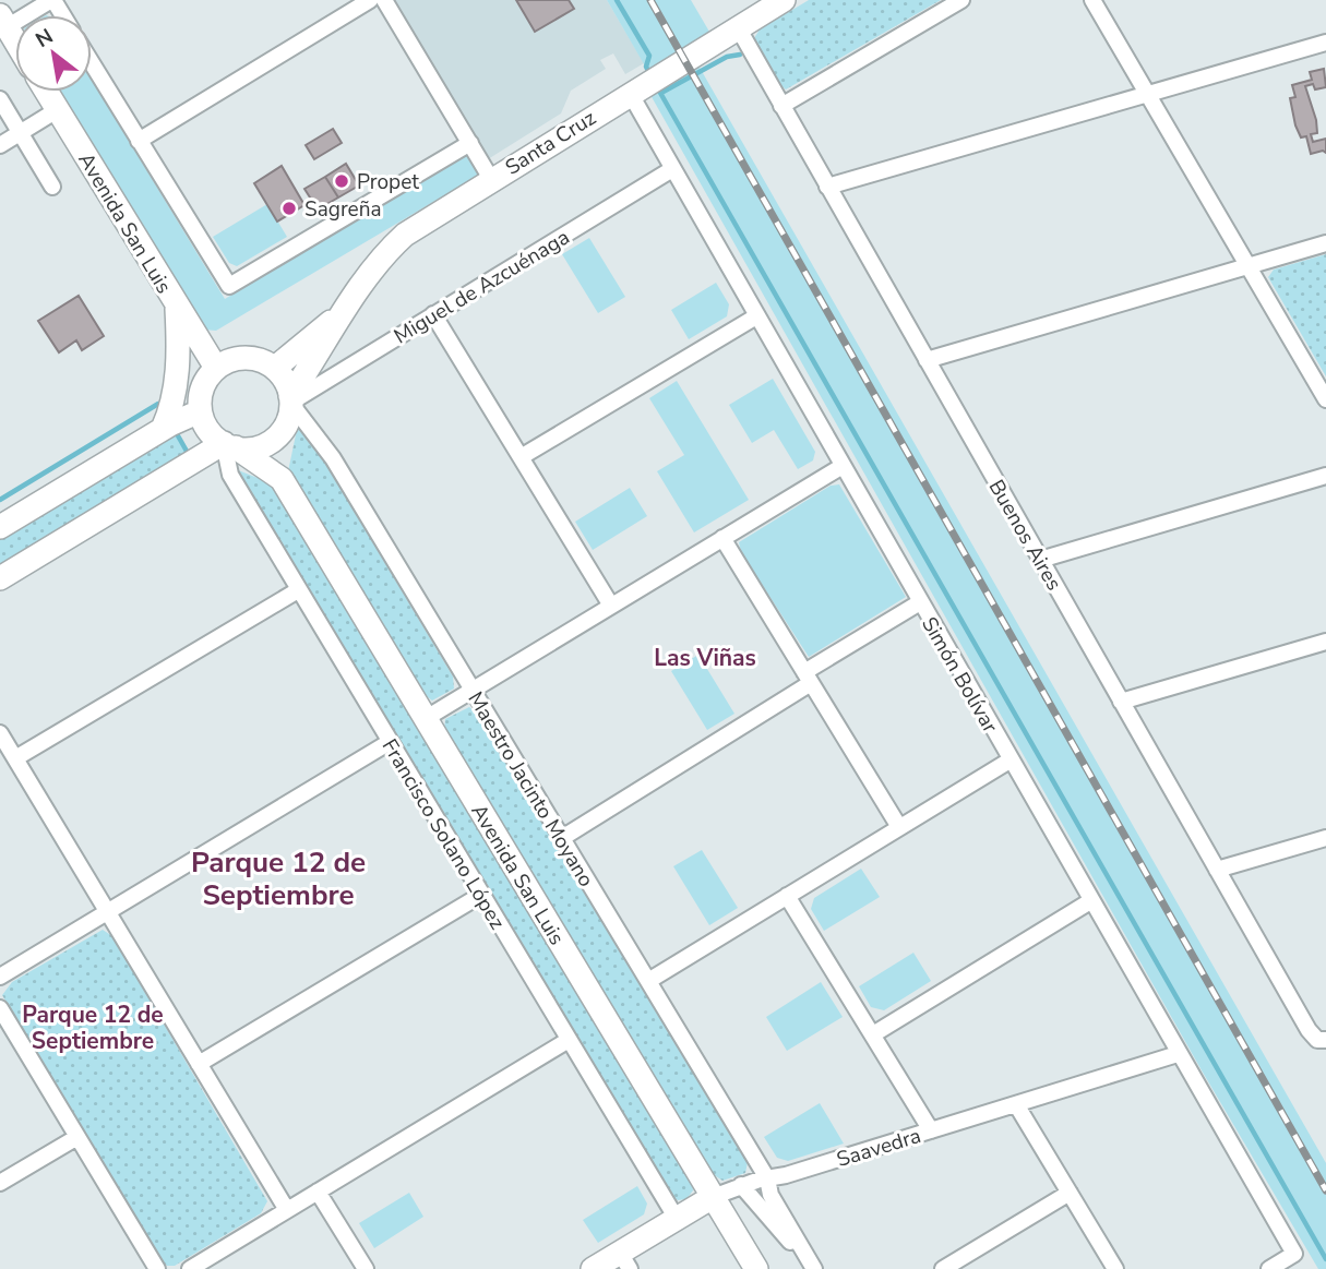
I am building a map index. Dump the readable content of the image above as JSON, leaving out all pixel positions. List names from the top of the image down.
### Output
{
  "streets": {
    "main road": ["Santa Cruz", "Avenida San Luis", "Saavedra"],
    "street": [
      "Miguel de Azcuénaga",
      "Buenos Aires",
      "Simón Bolívar",
      "Maestro Jacinto Moyano",
      "Francisco Solano López"
    ]
  },
  "crossings": [
    ["Santa Cruz", "Avenida San Luis"],
    ["Santa Cruz", "Miguel de Azcuénaga"],
    ["Santa Cruz", "Buenos Aires"],
    ["Santa Cruz", "Simón Bolívar"],
    ["Santa Cruz", "Maestro Jacinto Moyano"],
    ["Santa Cruz", "Francisco Solano López"],
    ["Avenida San Luis", "Miguel de Azcuénaga"],
    ["Avenida San Luis", "Maestro Jacinto Moyano"],
    ["Avenida San Luis", "Francisco Solano López"],
    ["Avenida San Luis", "Saavedra"],
    ["Miguel de Azcuénaga", "Simón Bolívar"],
    ["Miguel de Azcuénaga", "Maestro Jacinto Moyano"],
    ["Miguel de Azcuénaga", "Francisco Solano López"],
    ["Simón Bolívar", "Saavedra"],
    ["Maestro Jacinto Moyano", "Francisco Solano López"],
    ["Maestro Jacinto Moyano", "Saavedra"],
    ["Francisco Solano López", "Saavedra"]
  ],
  "districts": ["Las Viñas", "Parque 12 de Septiembre", "Parque 12 de Septiembre"],
  "places": ["Propet", "Sagreña"],
  "north": "top left"
}
